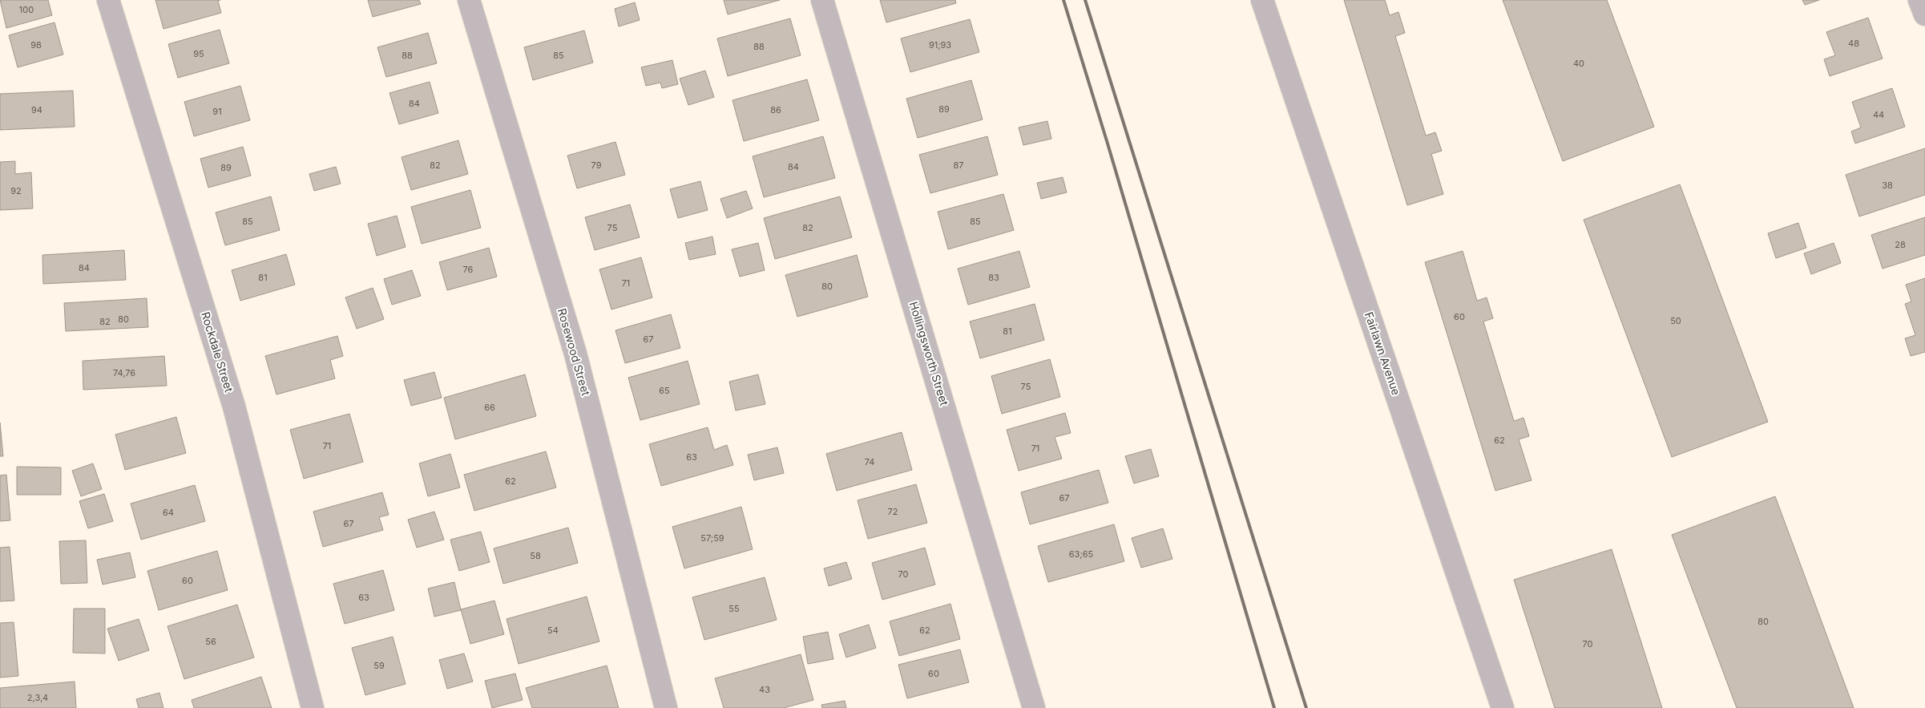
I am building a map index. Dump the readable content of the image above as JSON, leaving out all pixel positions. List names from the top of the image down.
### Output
{
  "streets": {
    "street": [
      "Rockdale Street",
      "Rosewood Street",
      "Hollingsworth Street",
      "Fairlawn Avenue"
    ]
  },
  "house_numbers": [
    "100",
    "48",
    "98",
    "91;93",
    "88",
    "95",
    "88",
    "85",
    "40",
    "84",
    "89",
    "94",
    "86",
    "91",
    "44",
    "82",
    "79",
    "87",
    "84",
    "89",
    "38",
    "92",
    "85",
    "85",
    "75",
    "82",
    "28",
    "84",
    "76",
    "81",
    "83",
    "71",
    "80",
    "60",
    "80",
    "50",
    "82",
    "81",
    "67",
    "74,76",
    "75",
    "65",
    "66",
    "62",
    "71",
    "71",
    "63",
    "74",
    "62",
    "67",
    "72",
    "64",
    "67",
    "57;59",
    "63;65",
    "58",
    "70",
    "60",
    "63",
    "55",
    "80",
    "54",
    "62",
    "56",
    "70",
    "59",
    "60",
    "43",
    "2,3,4"
  ]
}
